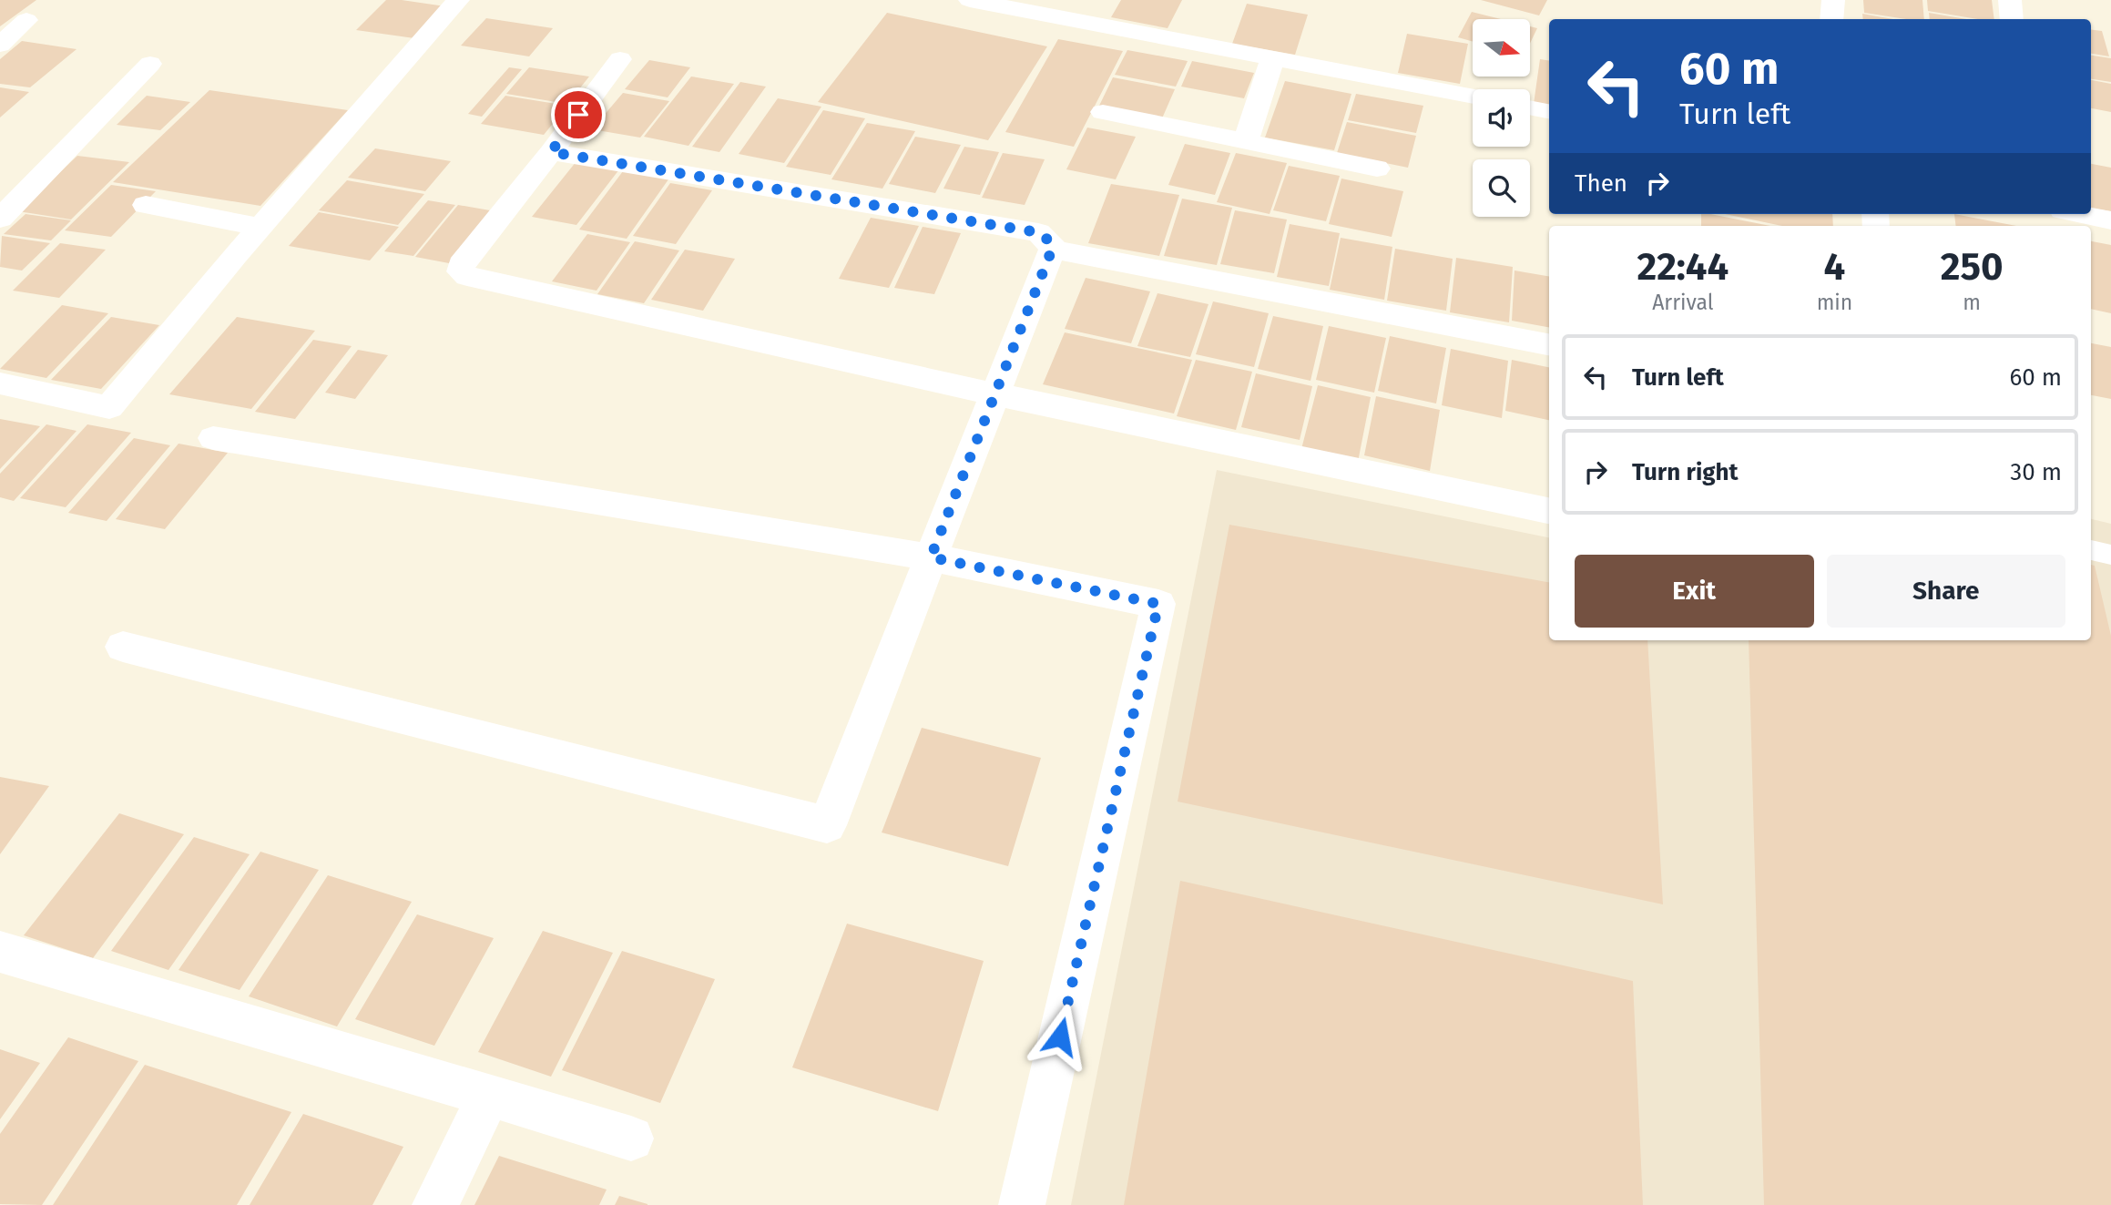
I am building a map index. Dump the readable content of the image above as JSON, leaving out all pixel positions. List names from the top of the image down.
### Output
{
  "north": "right",
  "page": {
    "turn": ["60 m", "Turn left"],
    "then": "Then",
    "eta": [
      "22:44",
      "Arrival",
      "4",
      "min",
      "250",
      "m"
    ],
    "list": [
      {
        "name": "Turn left",
        "value": "60 m"
      },
      {
        "name": "Turn right",
        "value": "30 m"
      }
    ],
    "buttons": ["Exit", "Share"]
  }
}
